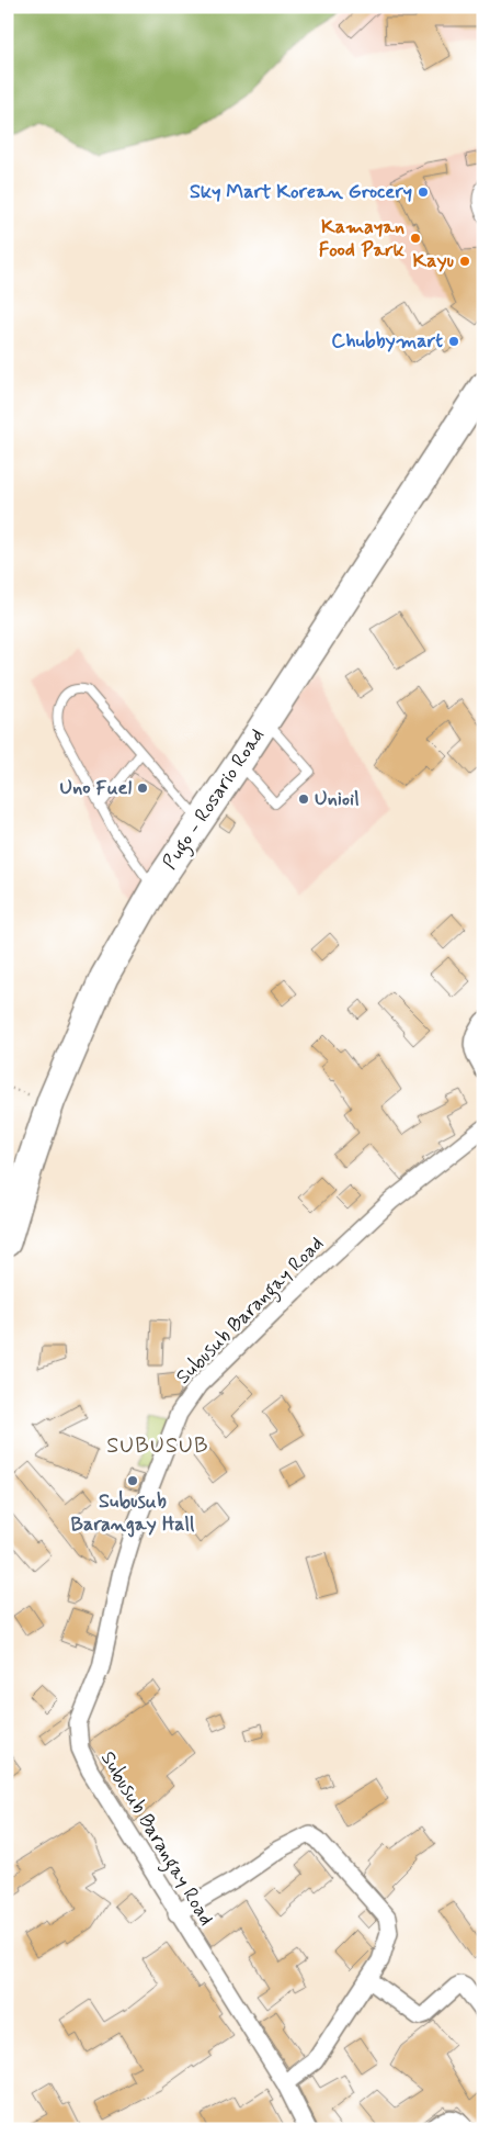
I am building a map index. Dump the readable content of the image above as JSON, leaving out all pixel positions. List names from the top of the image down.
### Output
{
  "streets": {
    "main road": ["Pugo - Rosario Road"],
    "street": ["Subusub Barangay Road"]
  },
  "districts": ["SUBUSUB"],
  "places": [
    "Sky Mart Korean Grocery",
    "Kamayan Food Park",
    "Kayu",
    "Chubbymart",
    "Uno Fuel",
    "Unioil",
    "Subusub Barangay Hall"
  ]
}
